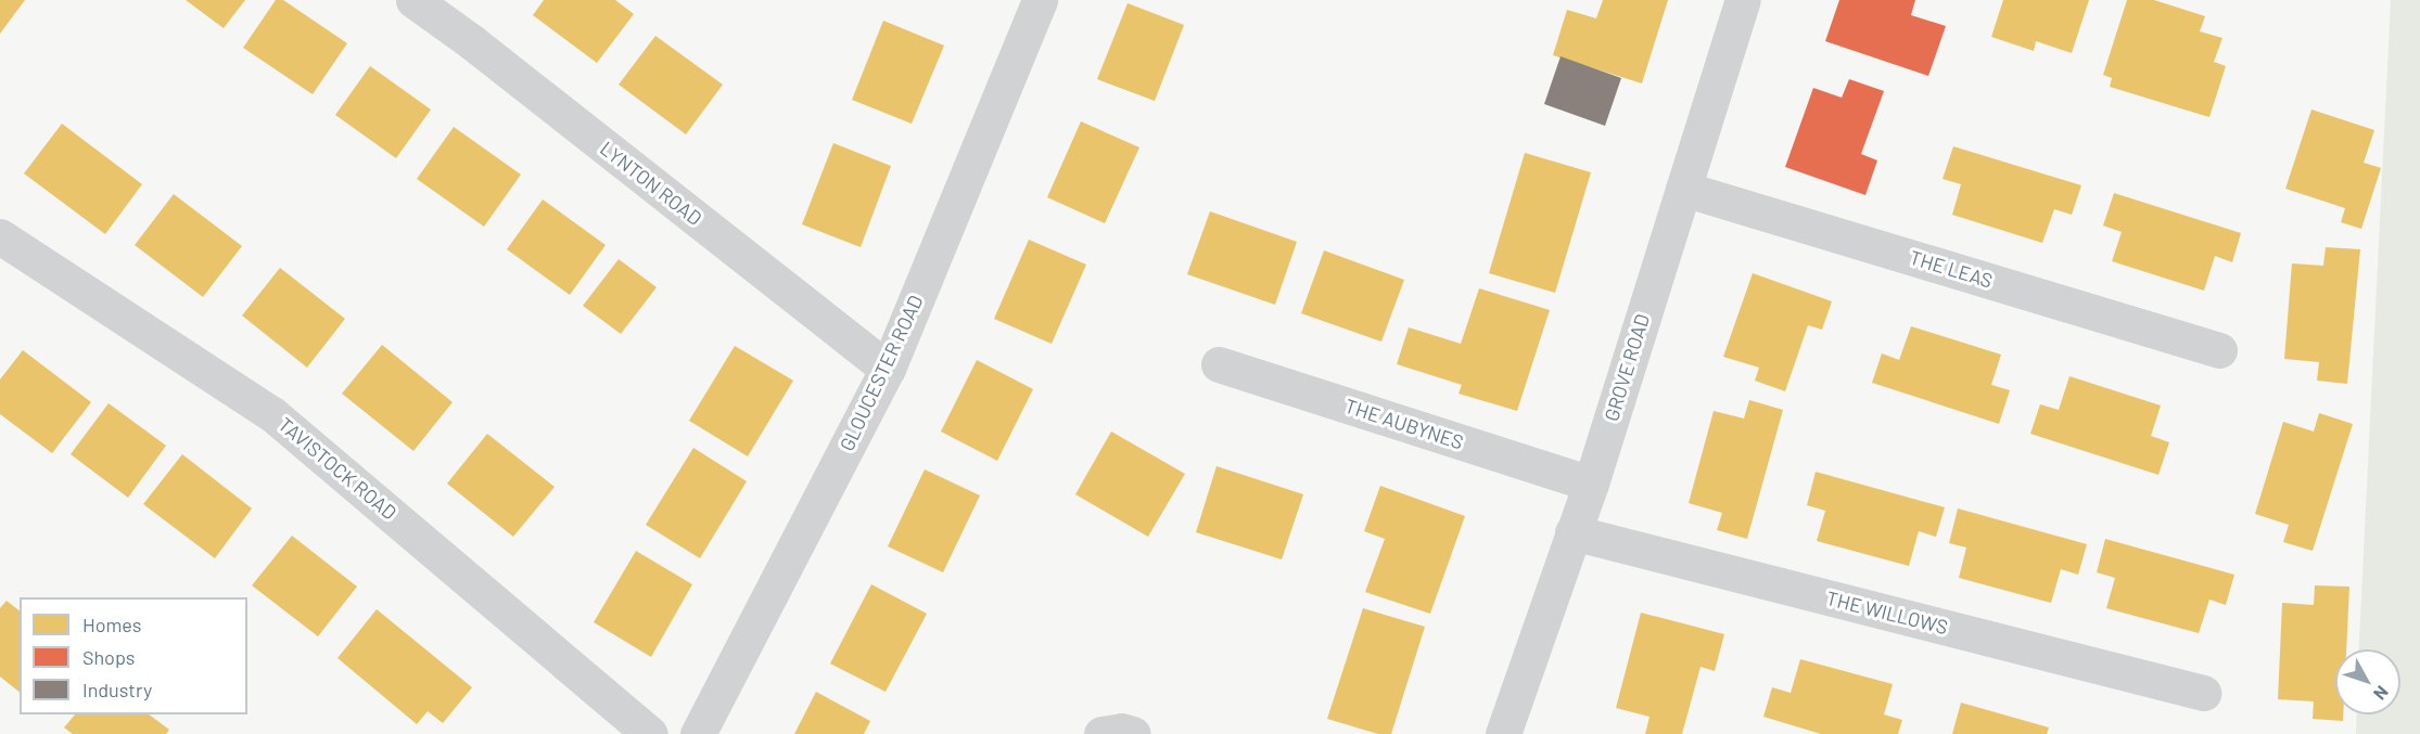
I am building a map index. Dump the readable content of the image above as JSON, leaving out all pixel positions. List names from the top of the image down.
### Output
{
  "streets": {
    "street": [
      "LYNTON ROAD",
      "THE LEAS",
      "GROVE ROAD",
      "GLOUCESTER ROAD",
      "THE AUBYNES",
      "TAVISTOCK ROAD",
      "THE WILLOWS"
    ]
  },
  "crossings": [
    ["LYNTON ROAD", "GLOUCESTER ROAD"],
    ["THE LEAS", "GROVE ROAD"],
    ["GROVE ROAD", "THE AUBYNES"],
    ["GROVE ROAD", "THE WILLOWS"]
  ],
  "legend": ["Homes", "Shops", "Industry"],
  "north": "bottom right"
}
